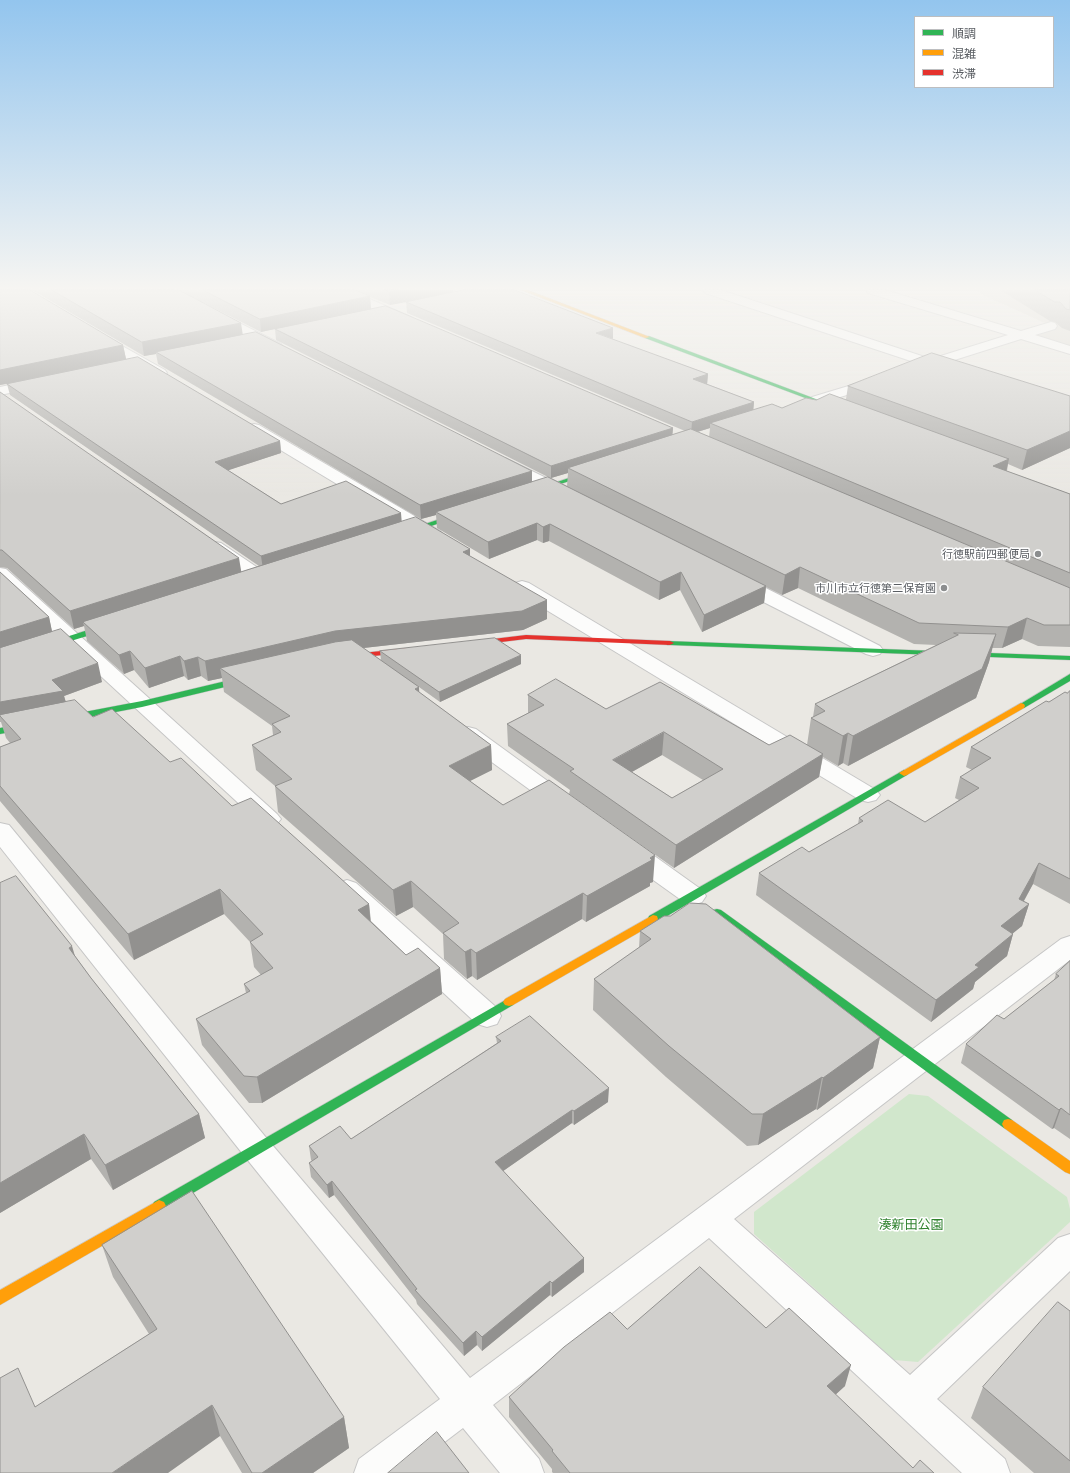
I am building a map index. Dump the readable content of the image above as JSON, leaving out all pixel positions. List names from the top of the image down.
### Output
{
  "parks": ["湊新田公園"],
  "places": ["行徳駅前四郵便局", "市川市立行徳第二保育園"],
  "legend": ["順調", "混雑", "渋滞"]
}
